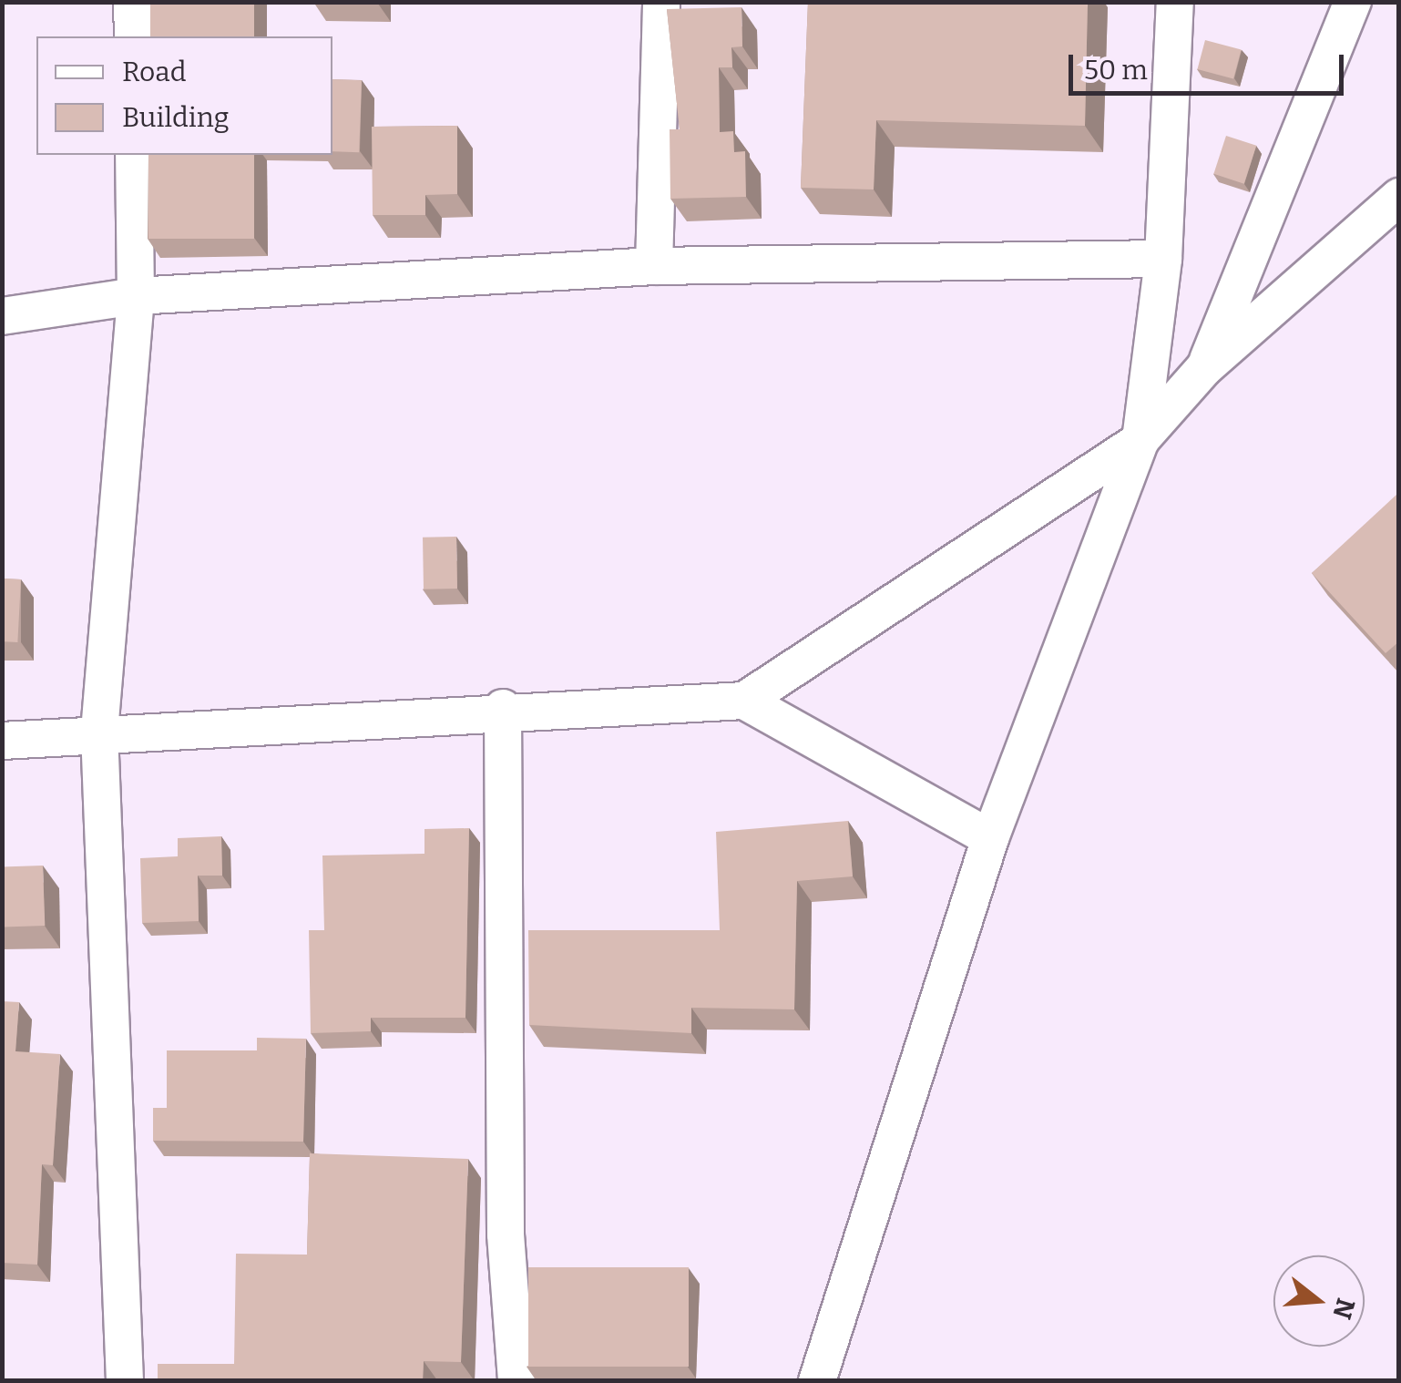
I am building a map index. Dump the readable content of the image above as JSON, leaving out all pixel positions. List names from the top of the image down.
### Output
{
  "legend": ["Road", "Building"],
  "scale_bar": "50 m",
  "north": "right"
}
